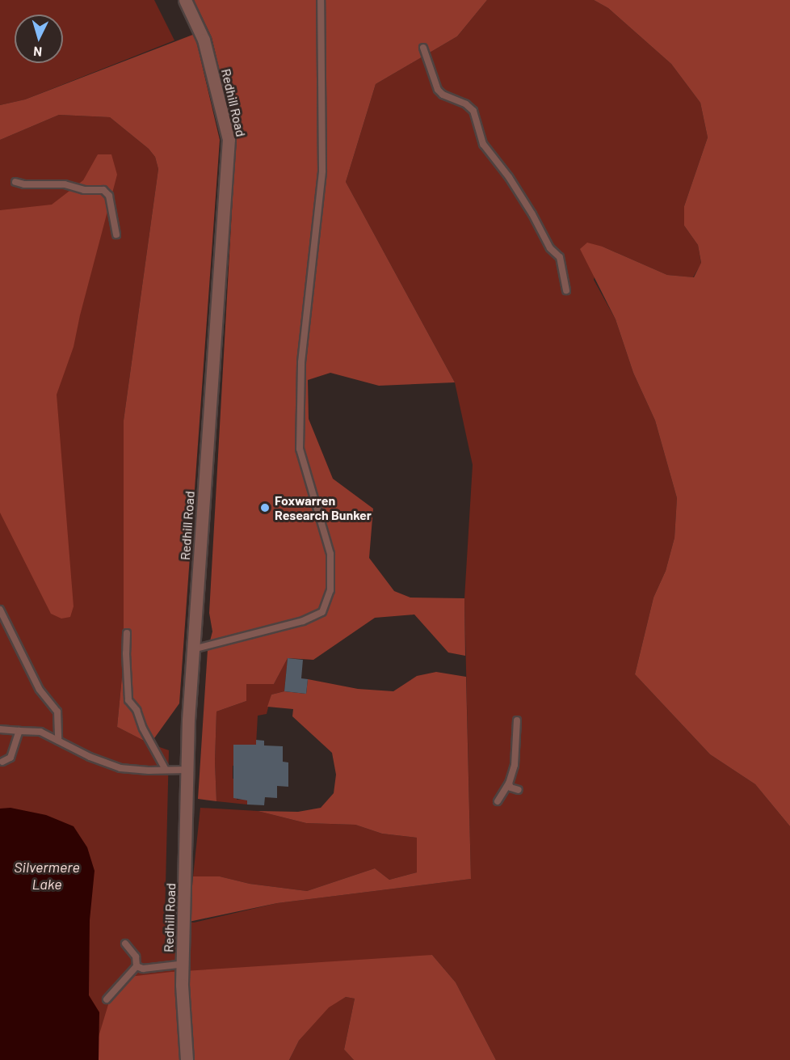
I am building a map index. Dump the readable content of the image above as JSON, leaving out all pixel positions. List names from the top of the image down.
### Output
{
  "streets": {
    "street": ["Redhill Road"]
  },
  "water": ["Silvermere Lake"],
  "places": ["Foxwarren Research Bunker"],
  "north": "bottom"
}
